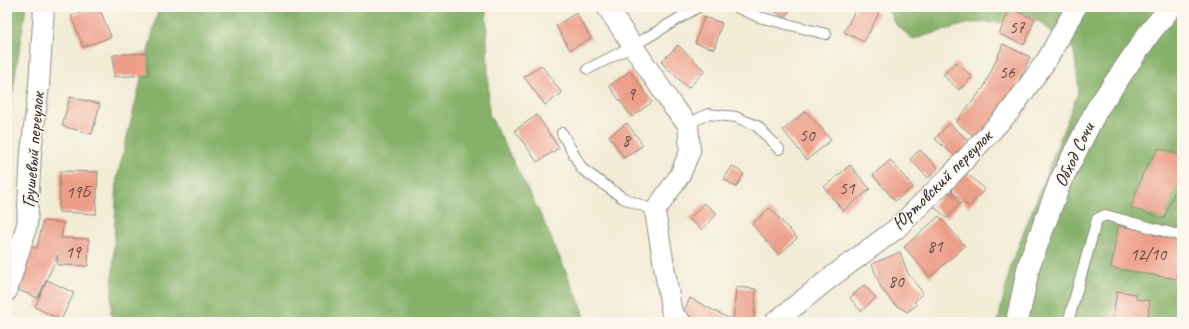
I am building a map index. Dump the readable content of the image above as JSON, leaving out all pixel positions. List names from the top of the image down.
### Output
{
  "streets": {
    "highway": ["Обход Сочи"],
    "street": ["Грушевый переулок", "Юртовский переулок"]
  },
  "house_numbers": [
    "57",
    "56",
    "9",
    "50",
    "8",
    "51",
    "19Б",
    "81",
    "19",
    "12/10",
    "80"
  ]
}
